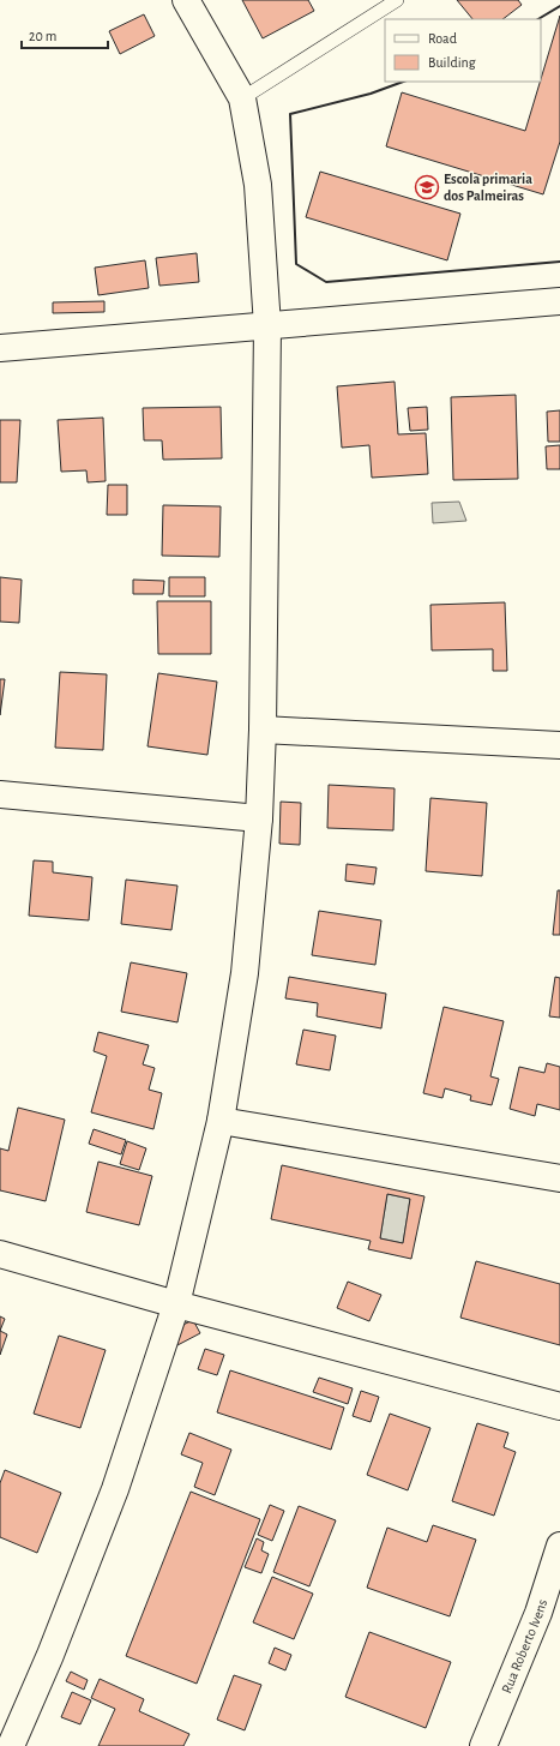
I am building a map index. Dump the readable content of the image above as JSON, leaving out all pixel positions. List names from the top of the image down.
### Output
{
  "streets": {
    "street": ["Rua Roberto Ivens"]
  },
  "places": {
    "school or university": ["Escola primaria dos Palmeiras"]
  },
  "legend": ["Road", "Building"],
  "scale_bar": "20 m"
}
